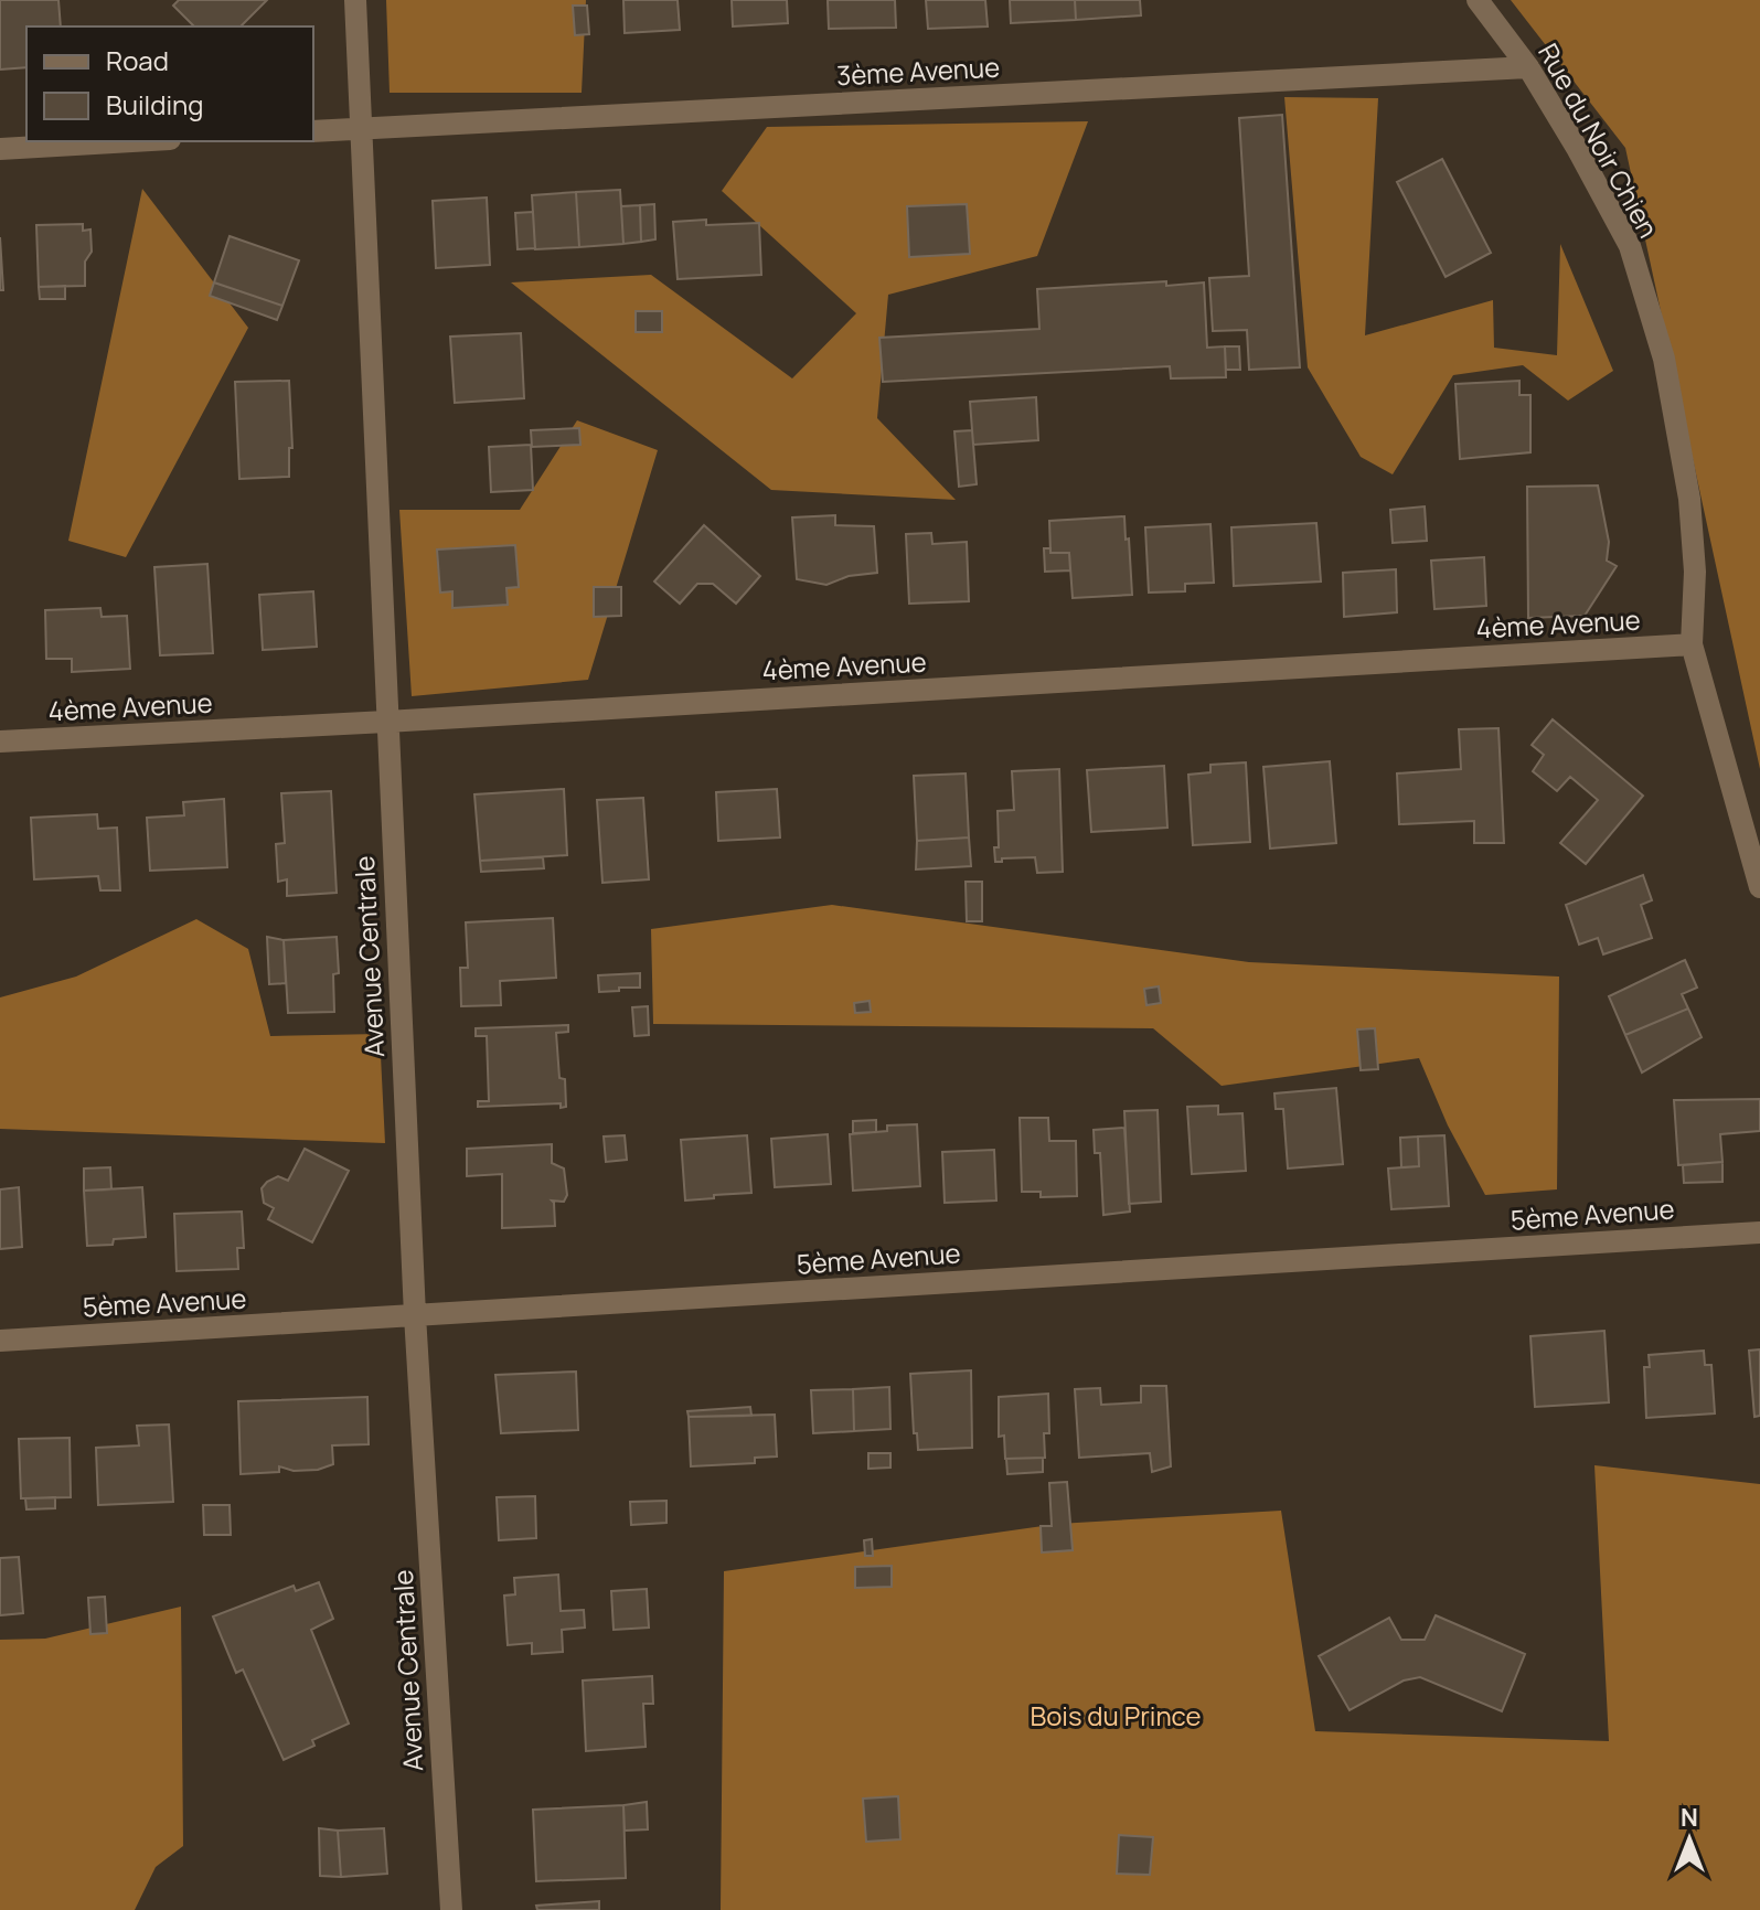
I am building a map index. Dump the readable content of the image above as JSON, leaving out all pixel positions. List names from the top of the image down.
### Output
{
  "streets": {
    "street": [
      "3ème Avenue",
      "Rue du Noir Chien",
      "4ème Avenue",
      "Avenue Centrale",
      "5ème Avenue"
    ]
  },
  "crossings": [
    ["3ème Avenue", "Rue du Noir Chien"],
    ["3ème Avenue", "Avenue Centrale"],
    ["Rue du Noir Chien", "4ème Avenue"],
    ["4ème Avenue", "Avenue Centrale"],
    ["Avenue Centrale", "5ème Avenue"]
  ],
  "parks": ["Bois du Prince"],
  "legend": ["Road", "Building"],
  "north": "top"
}
